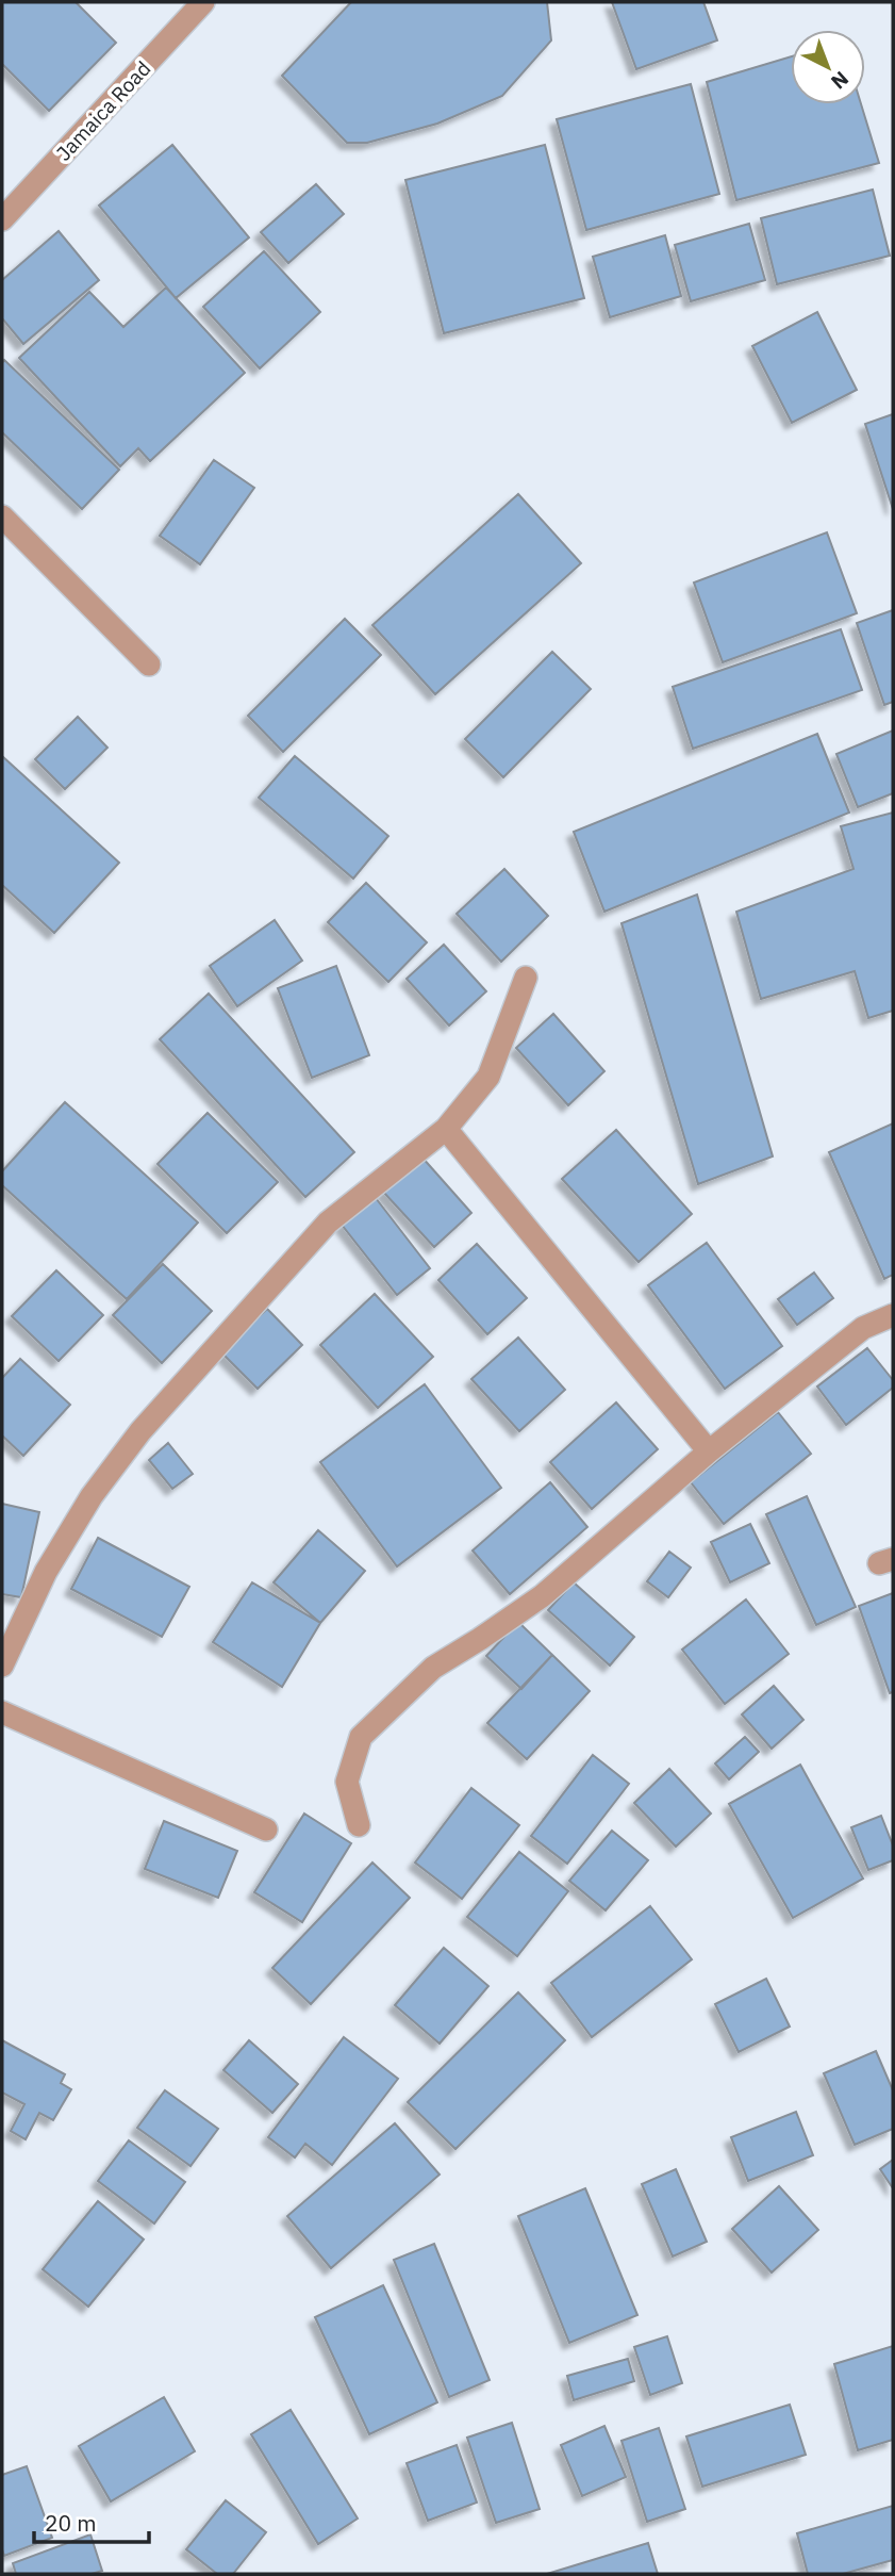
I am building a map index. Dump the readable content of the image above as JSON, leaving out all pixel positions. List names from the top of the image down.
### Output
{
  "streets": {
    "street": ["Jamaica Road"]
  },
  "scale_bar": "20 m",
  "north": "bottom right"
}
